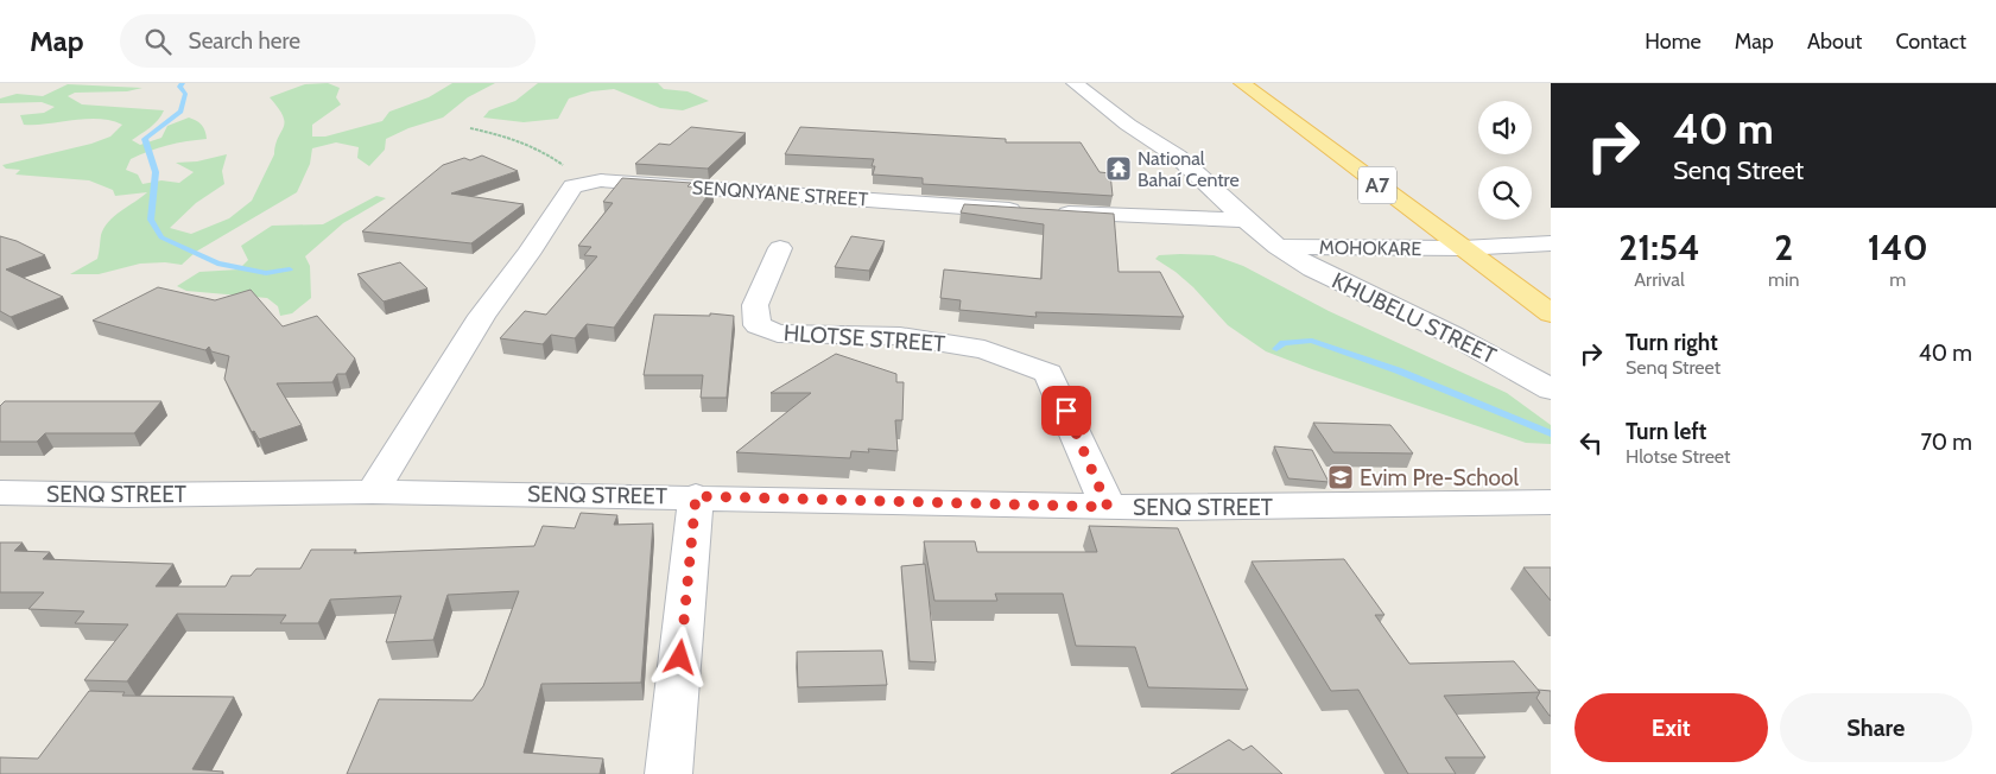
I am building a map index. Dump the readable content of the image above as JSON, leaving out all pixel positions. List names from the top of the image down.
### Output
{
  "streets": {
    "main road": ["A7"],
    "street": [
      "SENQNYANE STREET",
      "MOHOKARE",
      "KHUBELU STREET",
      "HLOTSE STREET",
      "SENQ STREET"
    ]
  },
  "crossings": [
    ["A7", "MOHOKARE"],
    ["SENQNYANE STREET", "KHUBELU STREET"],
    ["MOHOKARE", "KHUBELU STREET"],
    ["HLOTSE STREET", "SENQ STREET"]
  ],
  "places": {
    "temple": ["National Bahaí Centre"],
    "school or university": ["Evim Pre-School"]
  },
  "page": {
    "header": "Map",
    "search": "Search here",
    "nav": [
      "Home",
      "Map",
      "About",
      "Contact"
    ],
    "turn": ["40 m", "Senq Street"],
    "eta": [
      "21:54",
      "Arrival",
      "2",
      "min",
      "140",
      "m"
    ],
    "list": [
      {
        "name": "Turn right",
        "note": "Senq Street",
        "value": "40 m"
      },
      {
        "name": "Turn left",
        "note": "Hlotse Street",
        "value": "70 m"
      }
    ],
    "buttons": ["Exit", "Share"]
  }
}
